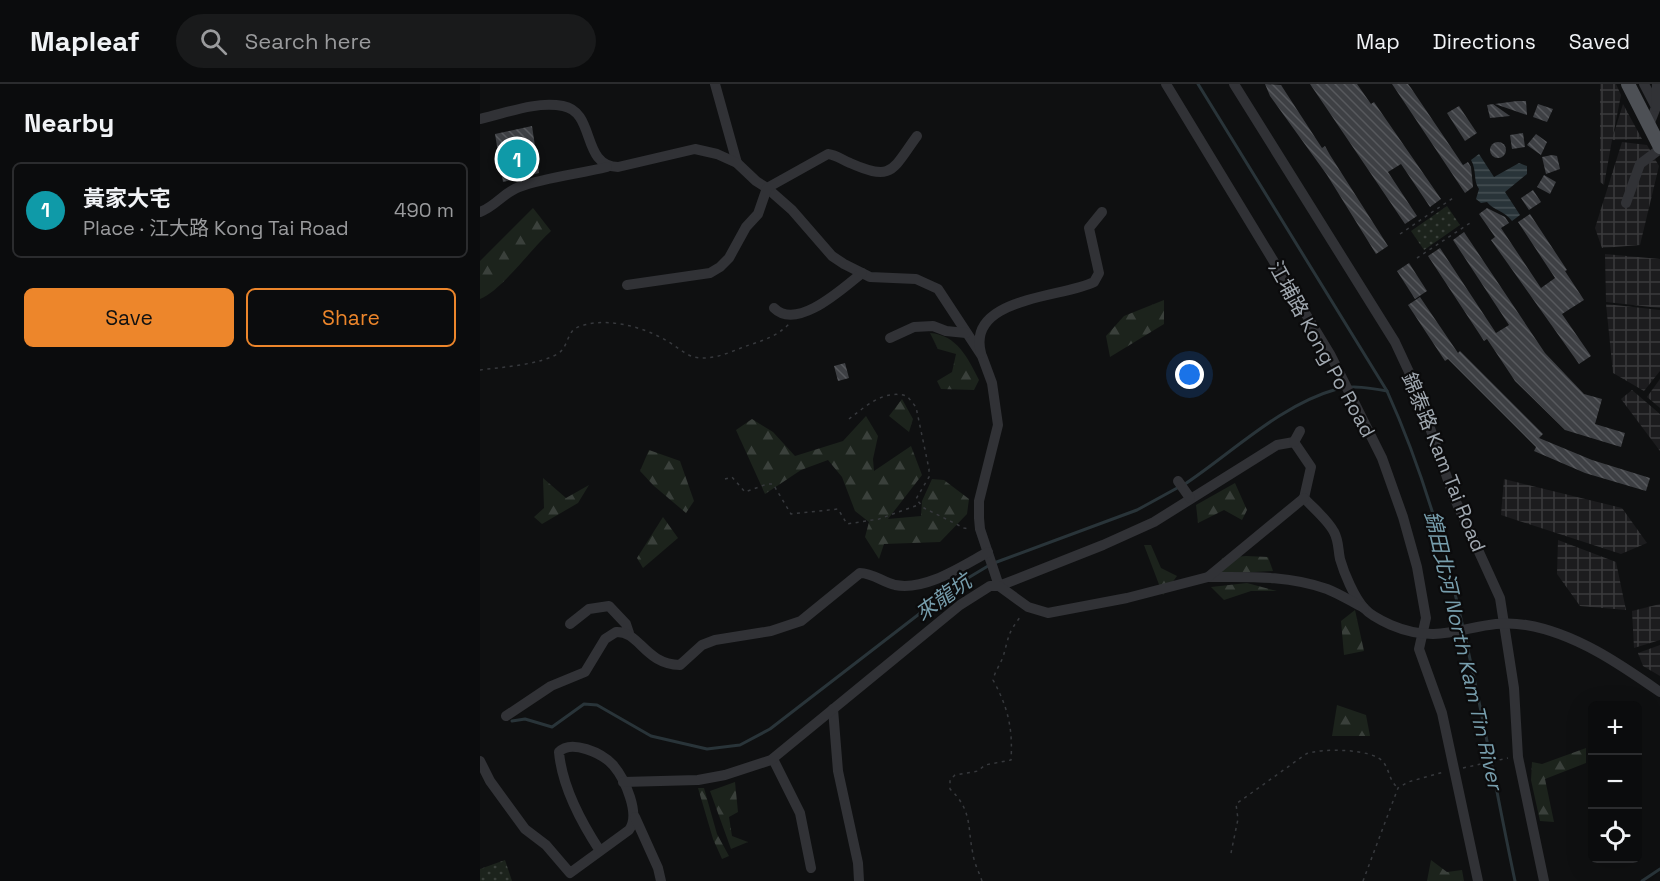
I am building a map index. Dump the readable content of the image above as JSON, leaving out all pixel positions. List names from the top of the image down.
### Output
{
  "streets": {
    "street": ["江埔路 Kong Po Road", "錦泰路 Kam Tai Road"]
  },
  "water": ["來龍坑", "錦田北河 North Kam Tin River"],
  "page": {
    "header": "Mapleaf",
    "search": "Search here",
    "nav": ["Map", "Directions", "Saved"],
    "heading": "Nearby",
    "pins": "1",
    "list": [
      {
        "mark": "1",
        "name": "黃家大宅",
        "note": "Place · 江大路 Kong Tai Road",
        "value": "490 m"
      }
    ],
    "buttons": ["Save", "Share"],
    "map_buttons": ["+", "−"]
  }
}
